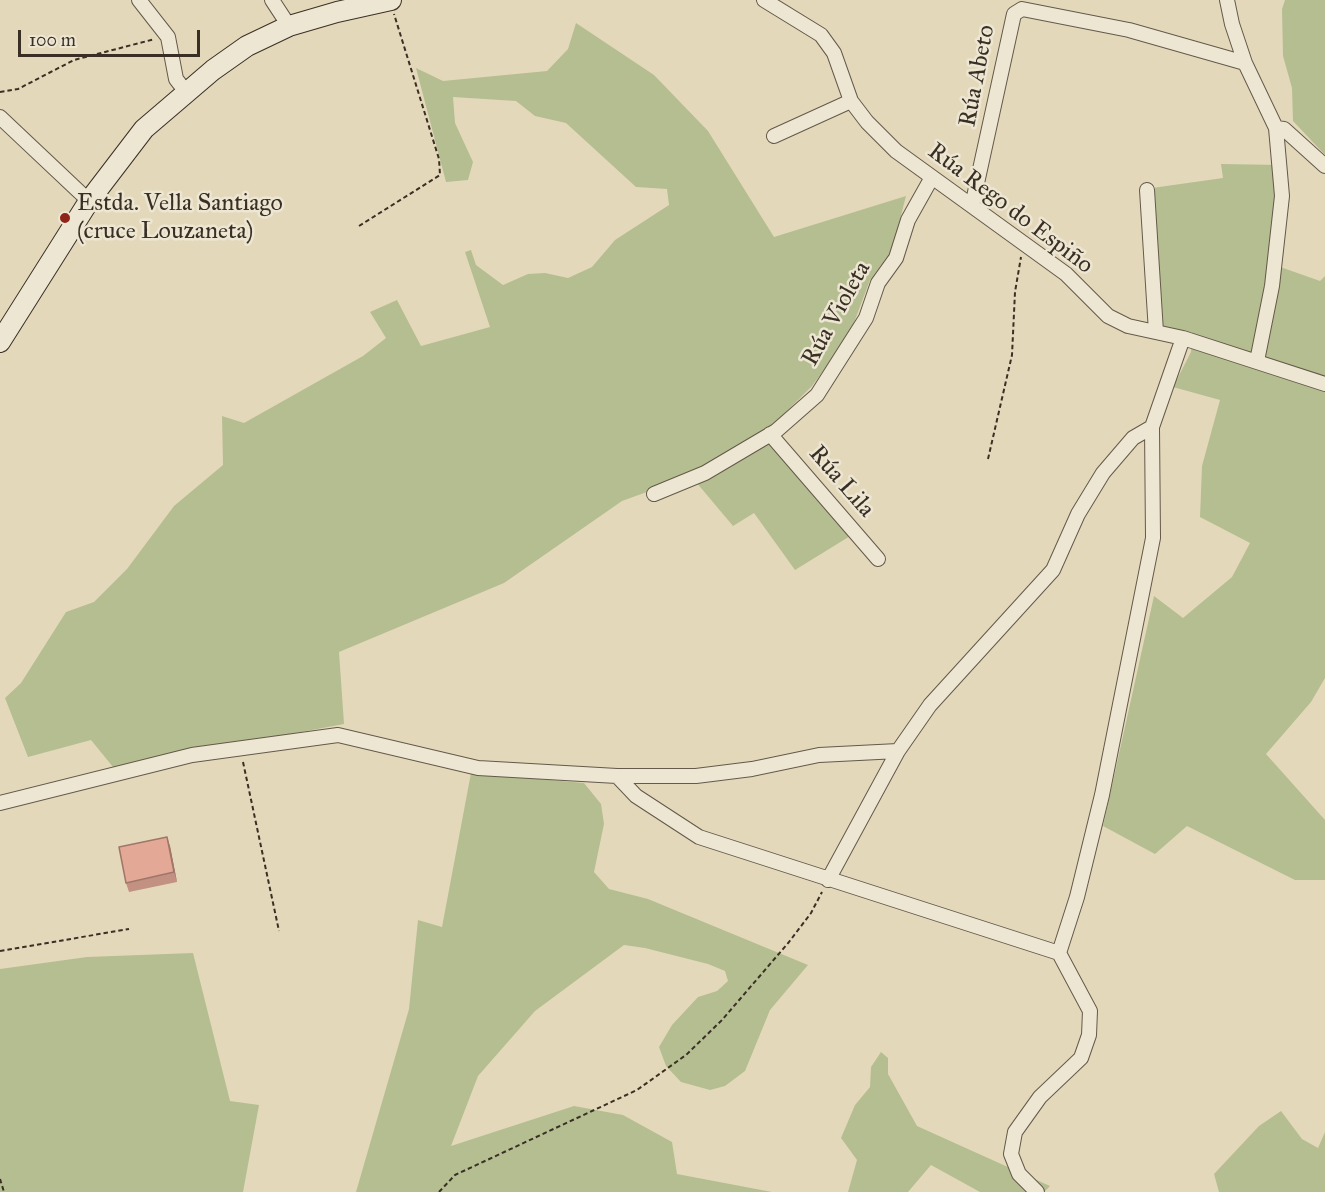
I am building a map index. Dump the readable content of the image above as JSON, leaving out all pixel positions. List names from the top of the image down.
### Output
{
  "streets": {
    "street": [
      "Rúa Abeto",
      "Rúa Rego do Espiño",
      "Rúa Violeta",
      "Rúa Lila"
    ]
  },
  "crossings": [
    ["Rúa Abeto", "Rúa Rego do Espiño"],
    ["Rúa Rego do Espiño", "Rúa Violeta"],
    ["Rúa Violeta", "Rúa Lila"]
  ],
  "places": ["Estda. Vella Santiago (cruce Louzaneta)"],
  "scale_bar": "100 m"
}
